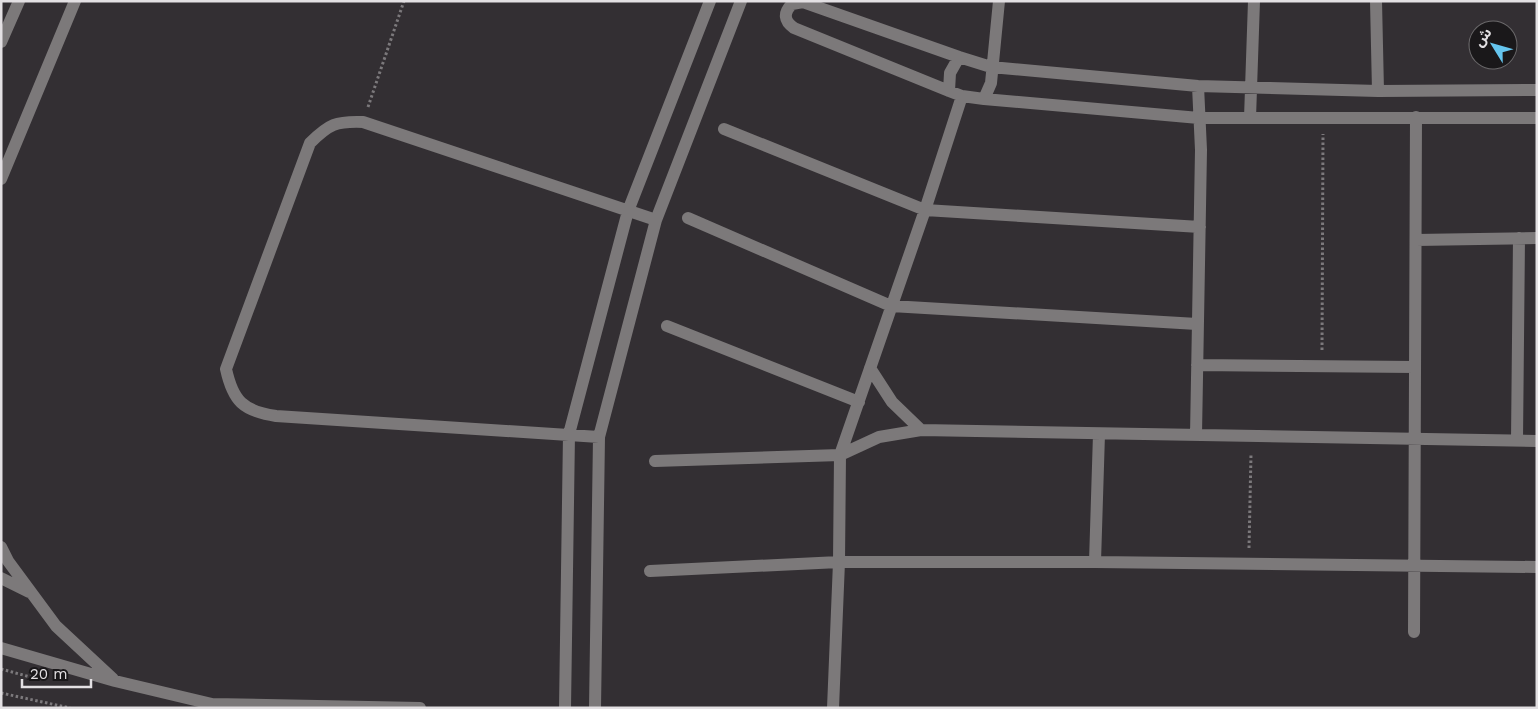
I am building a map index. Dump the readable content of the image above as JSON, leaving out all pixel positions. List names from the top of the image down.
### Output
{
  "scale_bar": "20 m",
  "north": "top left"
}
